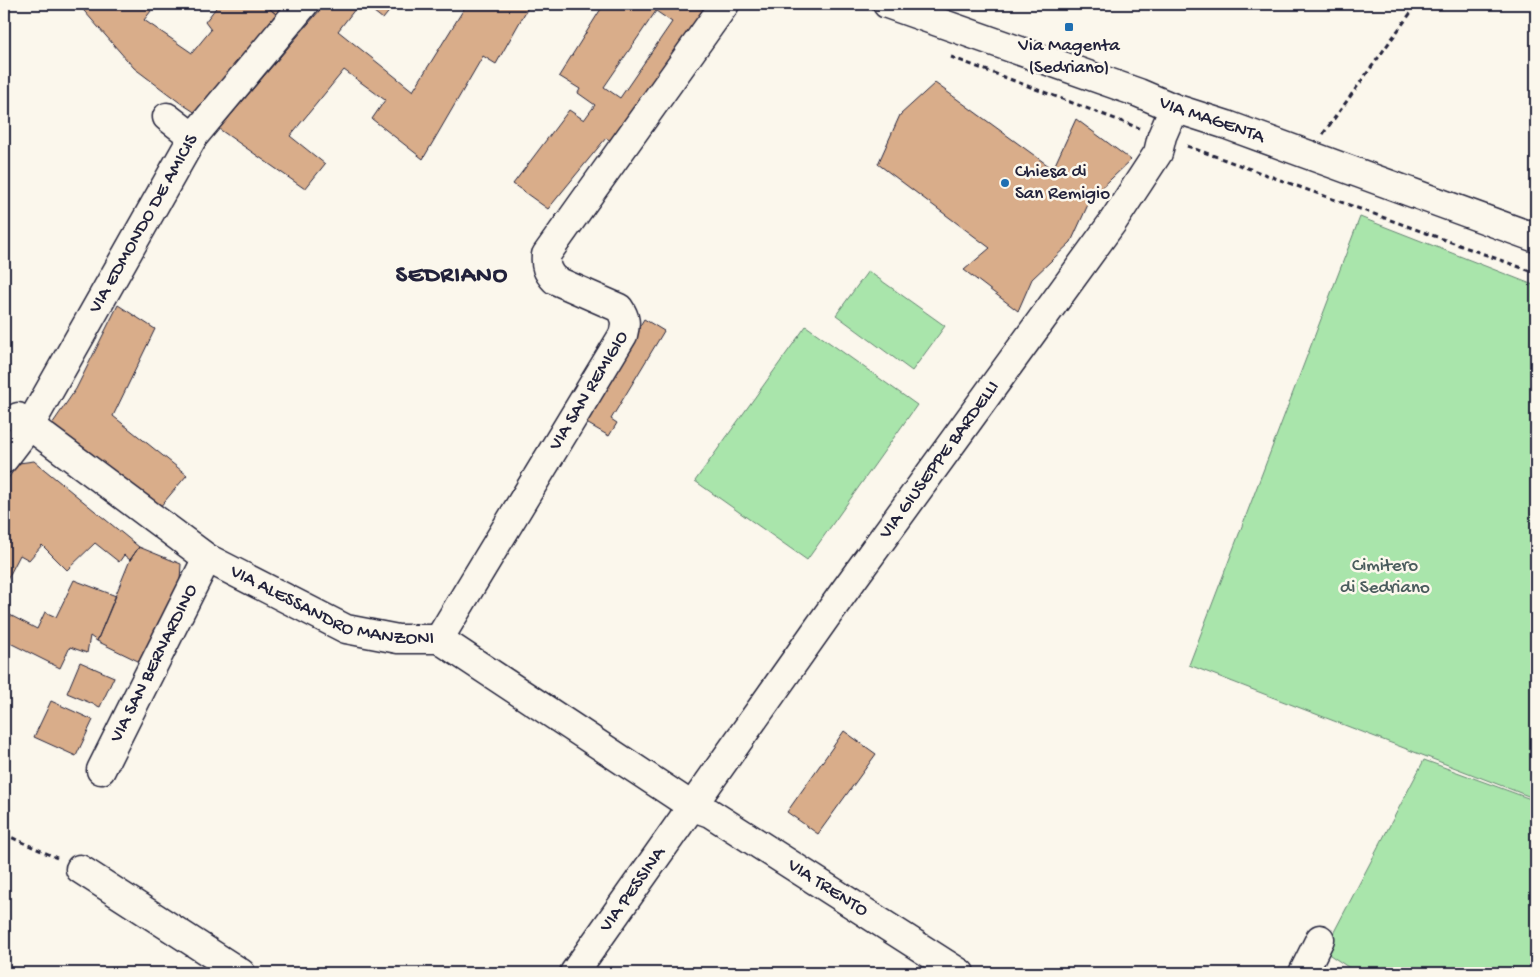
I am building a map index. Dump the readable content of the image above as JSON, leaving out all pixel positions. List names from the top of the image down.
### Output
{
  "streets": {
    "street": [
      "VIA MAGENTA",
      "VIA EDMONDO DE AMICIS",
      "VIA SAN REMIGIO",
      "VIA GIUSEPPE BARDELLI",
      "VIA ALESSANDRO MANZONI",
      "VIA SAN BERNARDINO",
      "VIA TRENTO",
      "VIA PESSINA"
    ]
  },
  "crossings": [
    ["VIA MAGENTA", "VIA GIUSEPPE BARDELLI"],
    ["VIA EDMONDO DE AMICIS", "VIA ALESSANDRO MANZONI"],
    ["VIA SAN REMIGIO", "VIA ALESSANDRO MANZONI"],
    ["VIA GIUSEPPE BARDELLI", "VIA ALESSANDRO MANZONI"],
    ["VIA GIUSEPPE BARDELLI", "VIA TRENTO"],
    ["VIA GIUSEPPE BARDELLI", "VIA PESSINA"],
    ["VIA ALESSANDRO MANZONI", "VIA SAN BERNARDINO"],
    ["VIA ALESSANDRO MANZONI", "VIA TRENTO"],
    ["VIA ALESSANDRO MANZONI", "VIA PESSINA"],
    ["VIA TRENTO", "VIA PESSINA"]
  ],
  "districts": ["SEDRIANO"],
  "parks": ["Cimitero di Sedriano"],
  "places": {
    "transit": ["Via Magenta (Sedriano)"],
    "other": ["Chiesa di San Remigio"]
  }
}
